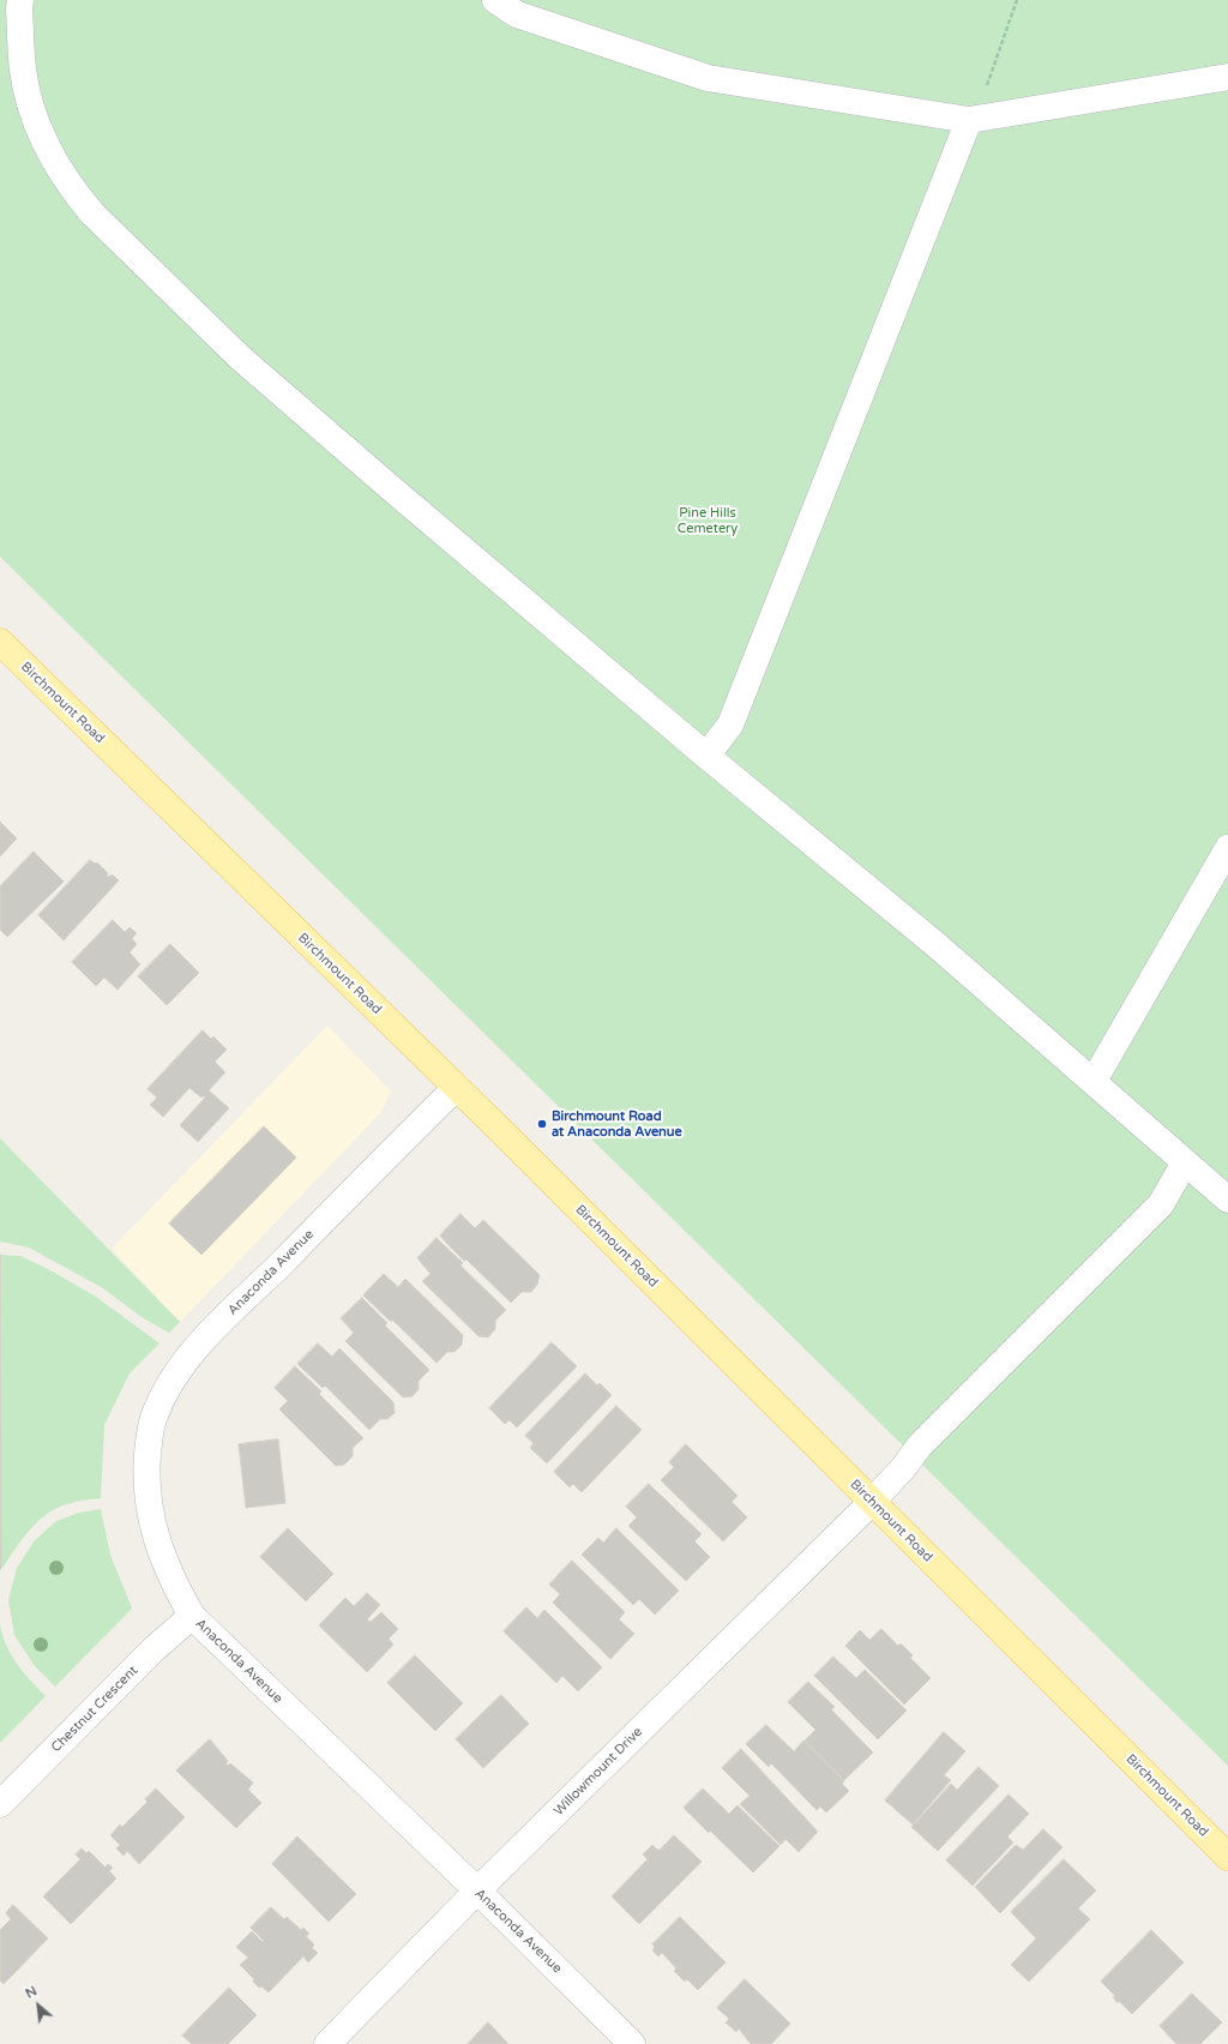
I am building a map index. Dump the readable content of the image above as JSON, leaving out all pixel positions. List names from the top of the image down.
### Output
{
  "streets": {
    "main road": ["Birchmount Road"],
    "street": ["Anaconda Avenue", "Chestnut Crescent", "Willowmount Drive"]
  },
  "crossings": [
    ["Birchmount Road", "Anaconda Avenue"],
    ["Birchmount Road", "Willowmount Drive"],
    ["Anaconda Avenue", "Chestnut Crescent"],
    ["Anaconda Avenue", "Willowmount Drive"]
  ],
  "parks": ["Pine Hills Cemetery"],
  "places": ["Birchmount Road at Anaconda Avenue"],
  "north": "top left"
}
